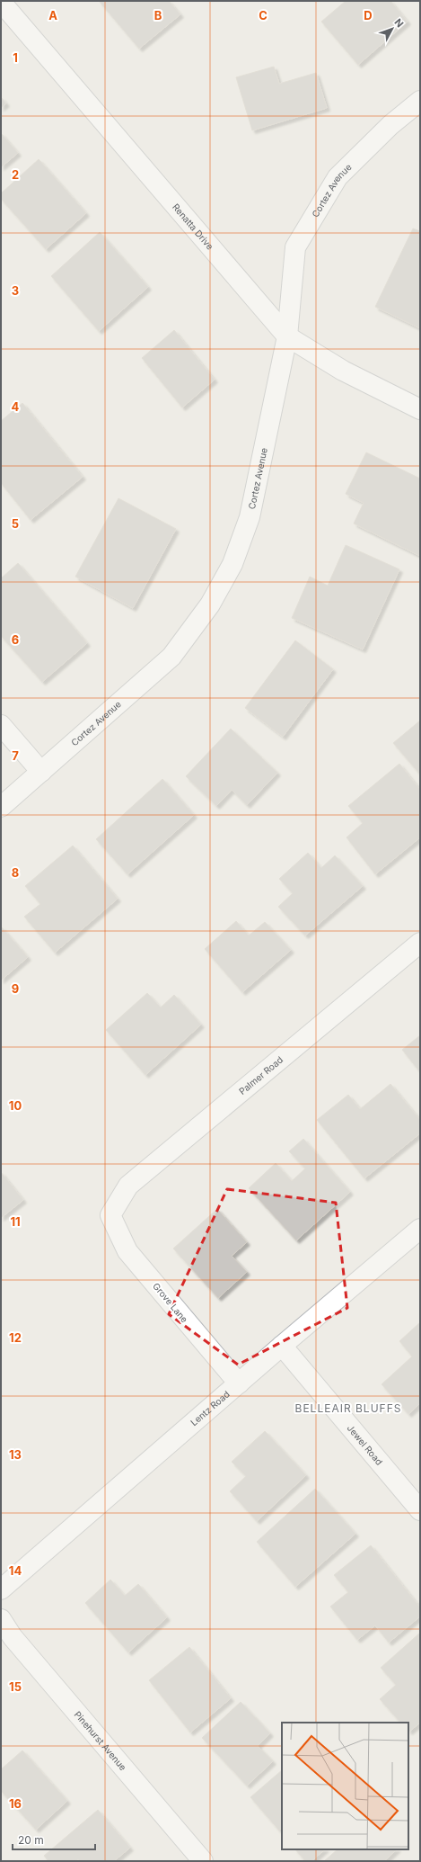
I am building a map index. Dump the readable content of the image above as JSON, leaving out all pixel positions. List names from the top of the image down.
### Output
{
  "streets": {
    "street": [
      "Cortez Avenue",
      "Renatta Drive",
      "Palmer Road",
      "Grove Lane",
      "Lentz Road",
      "Jewel Road",
      "Pinehurst Avenue"
    ]
  },
  "crossings": [
    ["Cortez Avenue", "Renatta Drive"],
    ["Palmer Road", "Grove Lane"],
    ["Grove Lane", "Lentz Road"],
    ["Lentz Road", "Jewel Road"]
  ],
  "districts": ["BELLEAIR BLUFFS"],
  "scale_bar": "20 m",
  "north": "top right",
  "grid": {
    "columns": [
      "A",
      "B",
      "C",
      "D"
    ],
    "rows": [
      "1",
      "2",
      "3",
      "4",
      "5",
      "6",
      "7",
      "8",
      "9",
      "10",
      "11",
      "12",
      "13",
      "14",
      "15",
      "16"
    ]
  }
}
